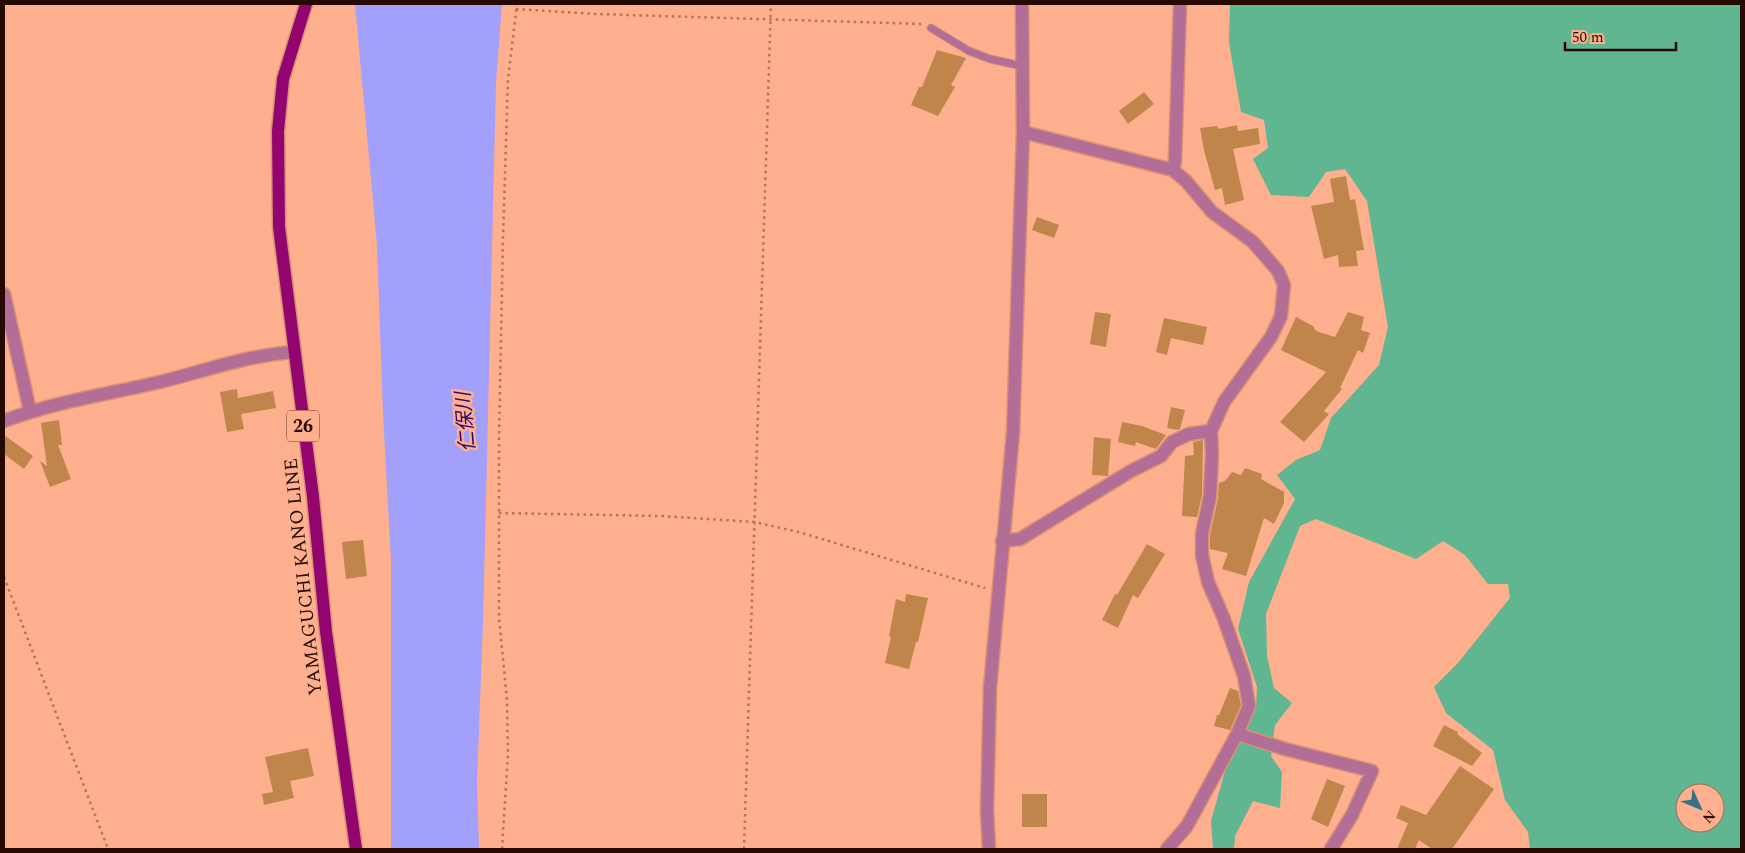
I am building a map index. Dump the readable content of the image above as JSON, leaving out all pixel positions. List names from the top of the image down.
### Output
{
  "streets": {
    "main road": ["26", "YAMAGUCHI KANO LINE"]
  },
  "water": ["仁保川"],
  "scale_bar": "50 m",
  "north": "bottom right"
}
